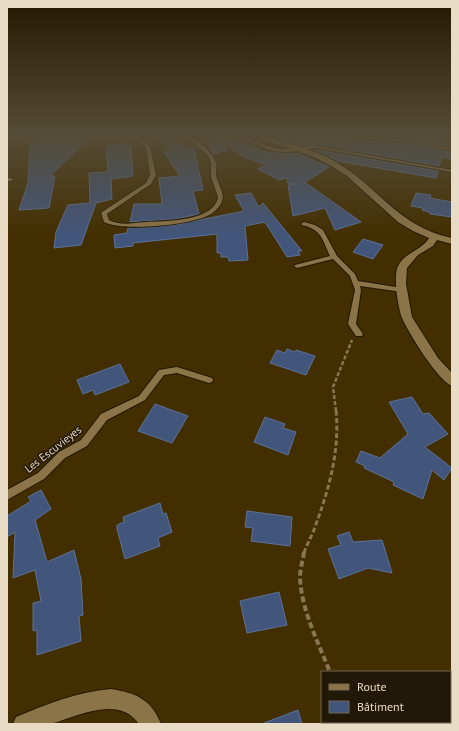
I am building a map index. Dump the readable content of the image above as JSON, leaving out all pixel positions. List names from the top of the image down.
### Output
{
  "streets": {
    "lane": ["Les Escuvieyes"]
  },
  "legend": ["Route", "Bâtiment"]
}
